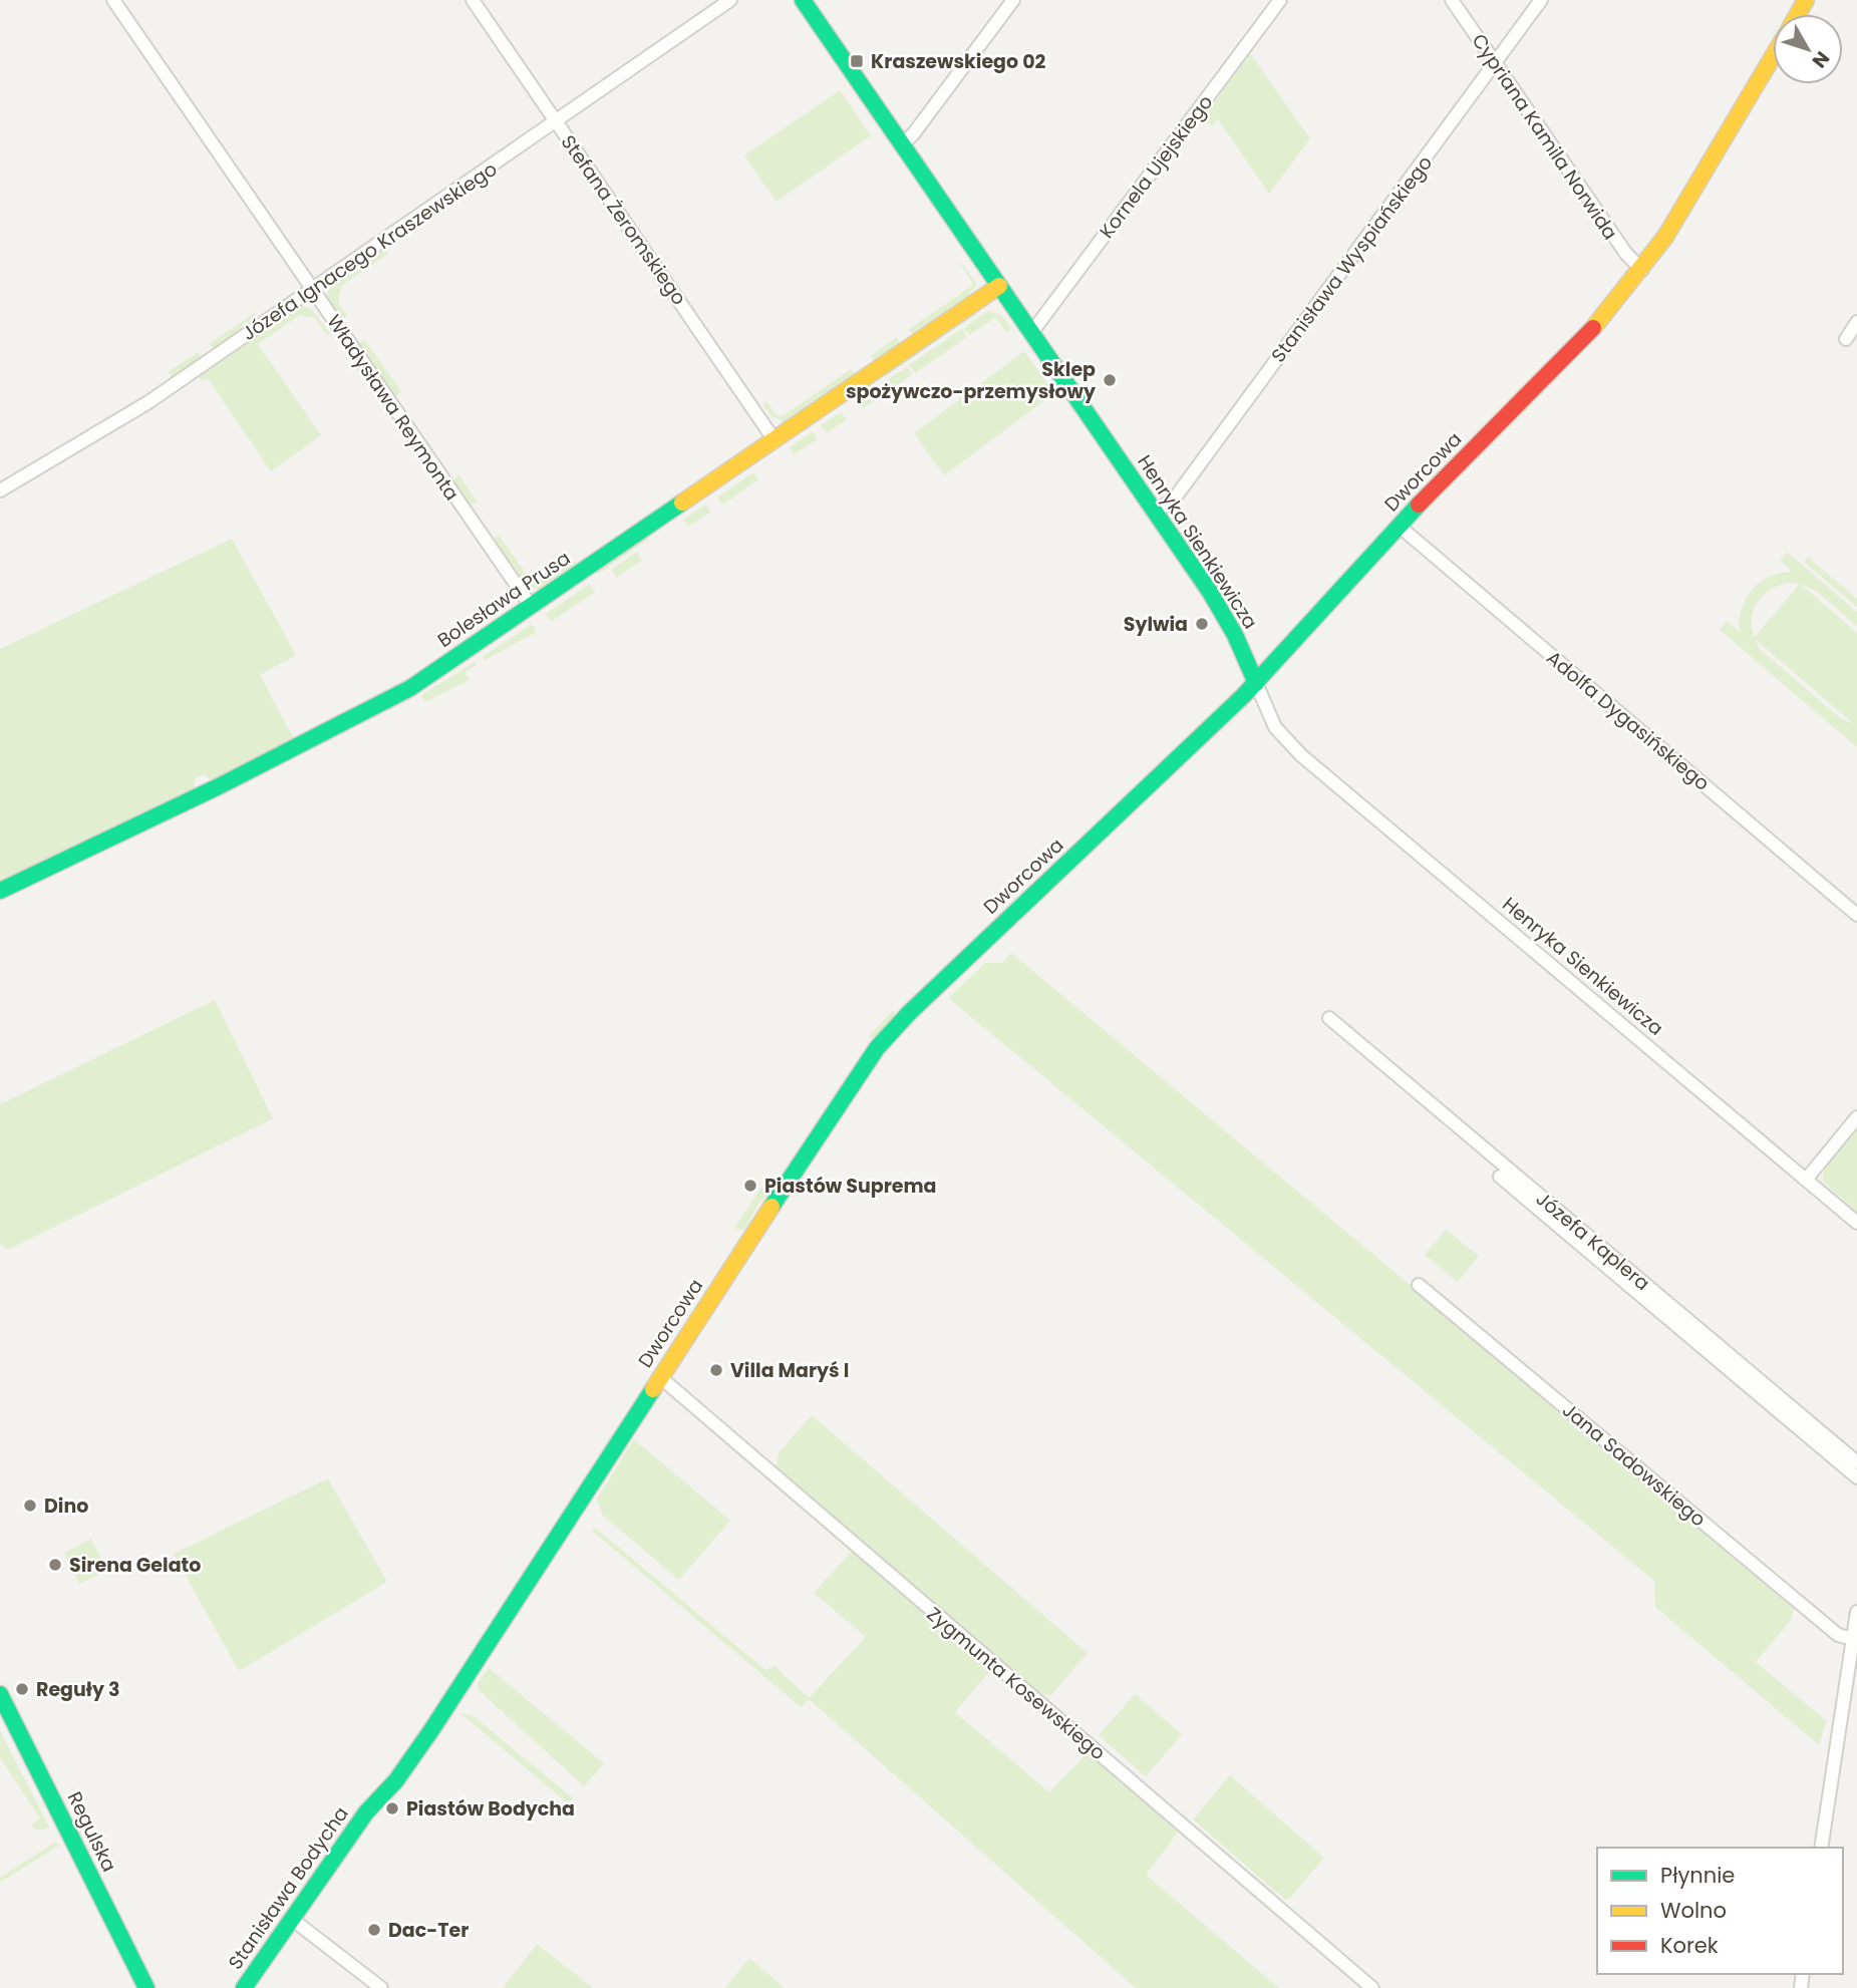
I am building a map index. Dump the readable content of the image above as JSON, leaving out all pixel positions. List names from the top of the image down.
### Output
{
  "streets": {
    "street": [
      "Cypriana Kamila Norwida",
      "Kornela Ujejskiego",
      "Stefana Żeromskiego",
      "Józefa Ignacego Kraszewskiego",
      "Stanisława Wyspiańskiego",
      "Władysława Reymonta",
      "Dworcowa",
      "Henryka Sienkiewicza",
      "Bolesława Prusa",
      "Adolfa Dygasińskiego",
      "Józefa Kaplera",
      "Jana Sadowskiego",
      "Zygmunta Kosewskiego",
      "Regulska",
      "Stanisława Bodycha"
    ]
  },
  "crossings": [
    ["Cypriana Kamila Norwida", "Stanisława Wyspiańskiego"],
    ["Cypriana Kamila Norwida", "Dworcowa"],
    ["Kornela Ujejskiego", "Henryka Sienkiewicza"],
    ["Stefana Żeromskiego", "Józefa Ignacego Kraszewskiego"],
    ["Stefana Żeromskiego", "Bolesława Prusa"],
    ["Józefa Ignacego Kraszewskiego", "Władysława Reymonta"],
    ["Stanisława Wyspiańskiego", "Henryka Sienkiewicza"],
    ["Władysława Reymonta", "Bolesława Prusa"],
    ["Dworcowa", "Henryka Sienkiewicza"],
    ["Dworcowa", "Adolfa Dygasińskiego"],
    ["Dworcowa", "Zygmunta Kosewskiego"],
    ["Dworcowa", "Stanisława Bodycha"],
    ["Henryka Sienkiewicza", "Bolesława Prusa"]
  ],
  "places": {
    "transit": ["Kraszewskiego 02"],
    "other": [
      "Sklep spożywczo-przemysłowy",
      "Sylwia",
      "Piastów Suprema",
      "Villa Maryś I",
      "Dino",
      "Sirena Gelato",
      "Reguły 3",
      "Piastów Bodycha",
      "Dac-Ter"
    ]
  },
  "legend": ["Płynnie", "Wolno", "Korek"],
  "north": "bottom right"
}
